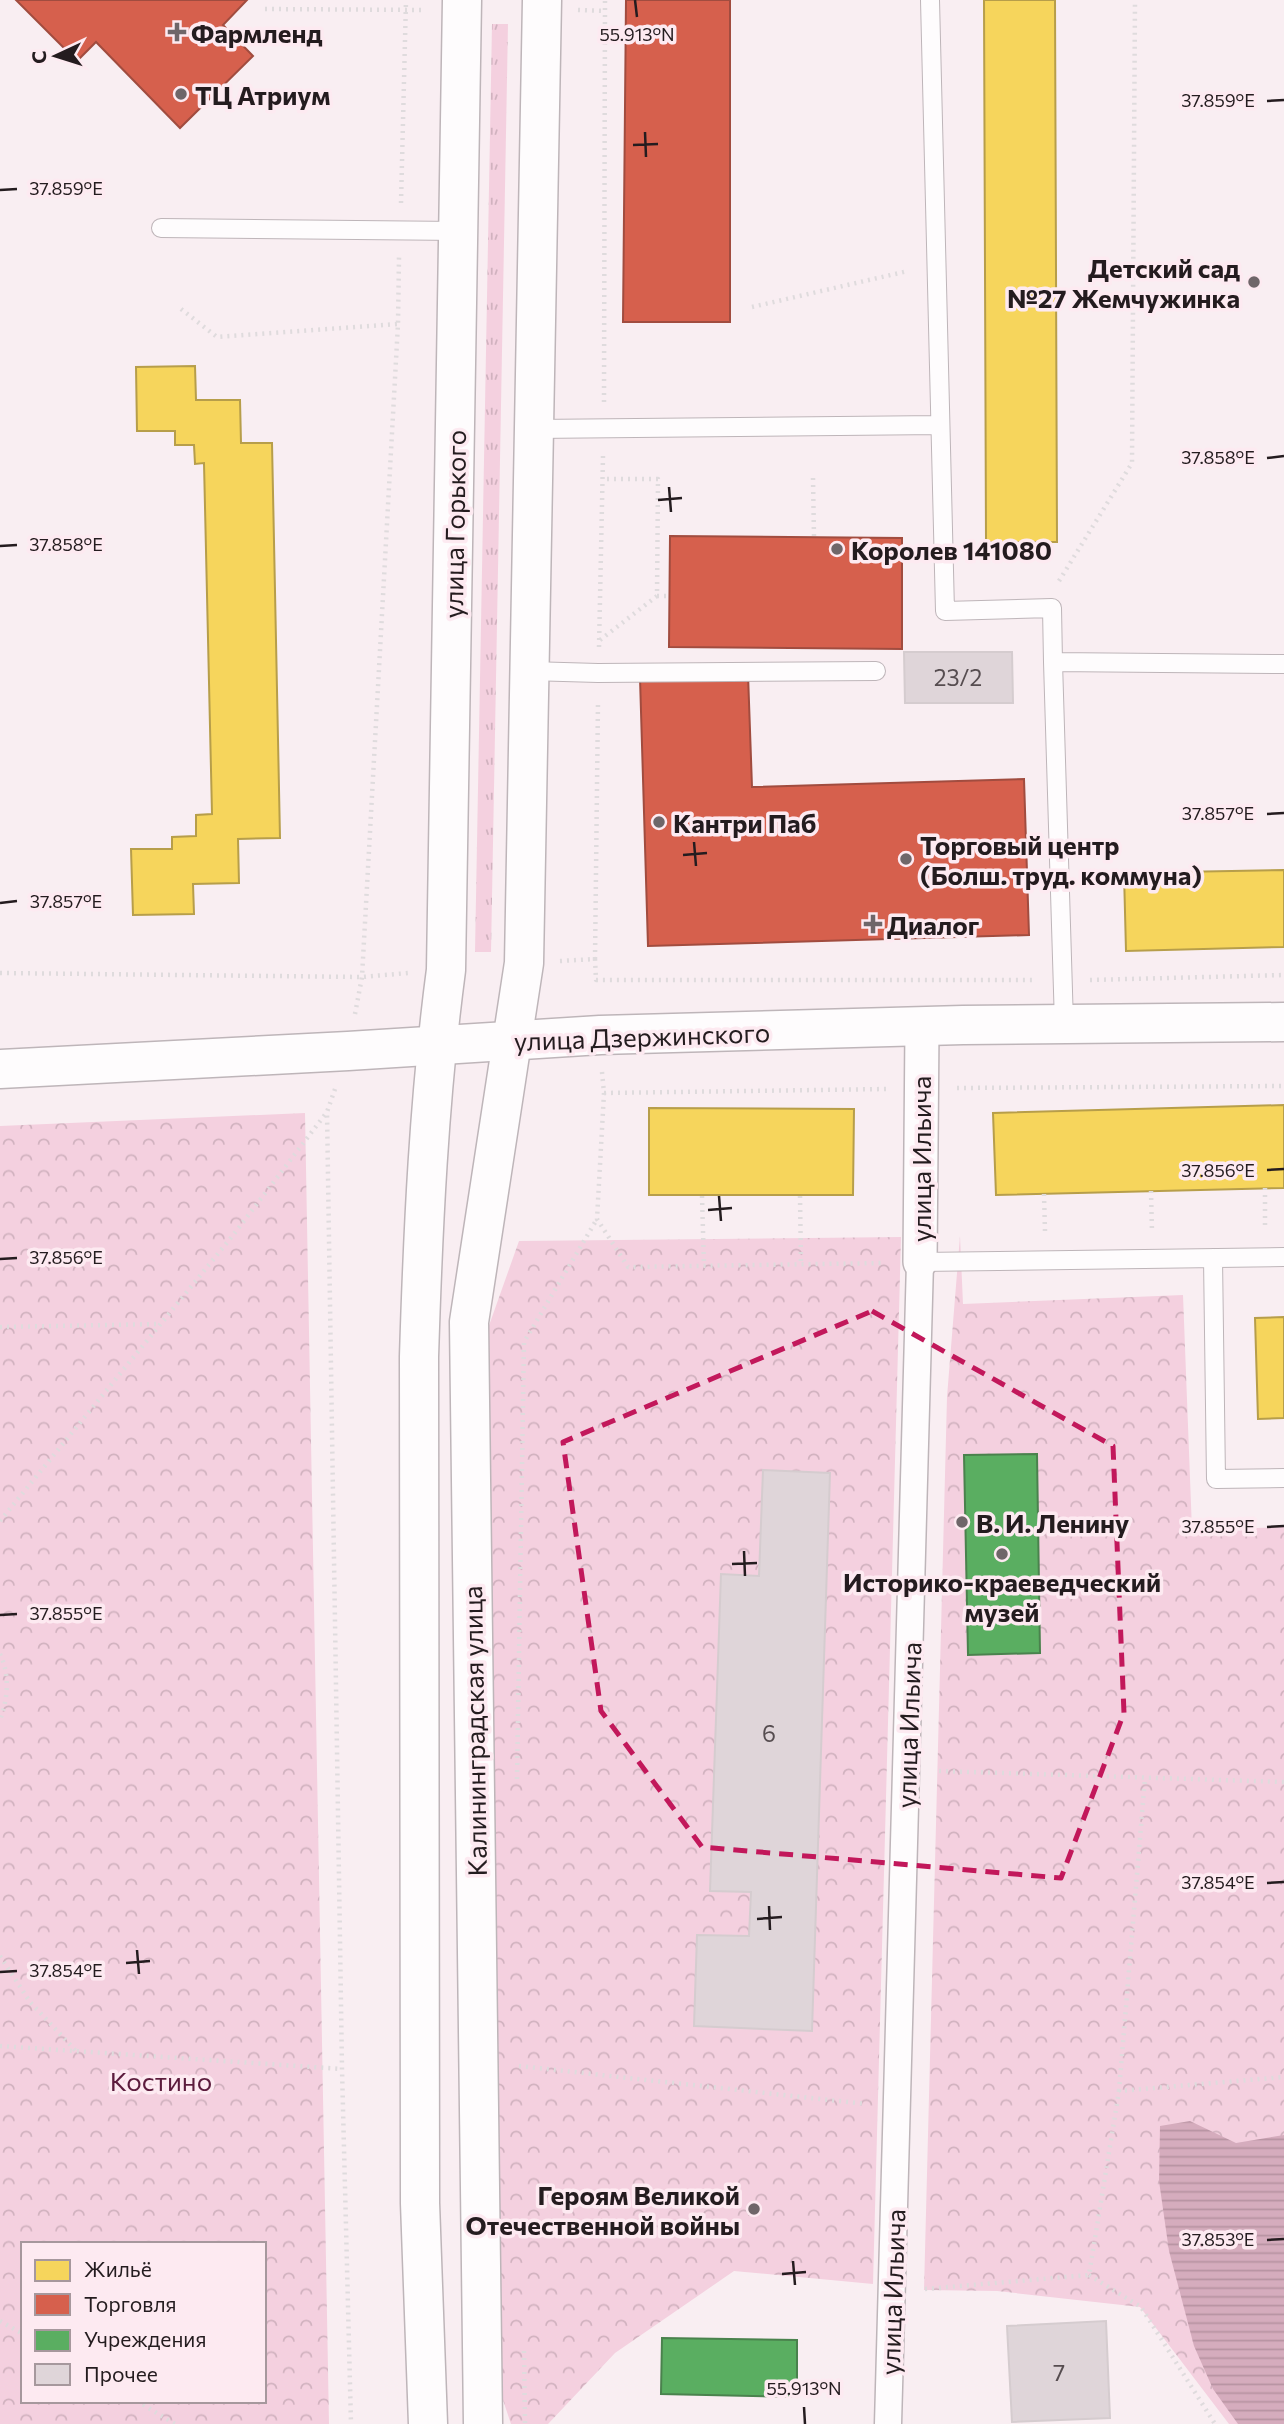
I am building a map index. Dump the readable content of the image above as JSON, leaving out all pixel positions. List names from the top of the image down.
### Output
{
  "streets": {
    "main road": ["улица Горького", "улица Дзержинского", "Калининградская улица"],
    "street": ["улица Ильича"]
  },
  "crossings": [
    ["улица Горького", "улица Дзержинского"],
    ["улица Горького", "Калининградская улица"],
    ["улица Дзержинского", "улица Ильича"],
    ["улица Дзержинского", "Калининградская улица"]
  ],
  "parks": ["Костино"],
  "places": {
    "health": ["Фармленд", "Диалог"],
    "other": [
      "ТЦ Атриум",
      "Детский сад №27 Жемчужинка",
      "Королев 141080",
      "Кантри Паб",
      "Торговый центр (Болш. труд. коммуна)",
      "В. И. Ленину",
      "Историко-краеведческий музей",
      "Героям Великой Отечественной войны"
    ]
  },
  "house_numbers": ["23/2", "6", "7"],
  "legend": [
    "Жильё",
    "Торговля",
    "Учреждения",
    "Прочее"
  ],
  "north": "left",
  "coordinates": [
    "55.913°N",
    "37.859°E",
    "37.858°E",
    "37.857°E",
    "37.856°E",
    "37.855°E",
    "37.854°E",
    "37.853°E"
  ]
}
